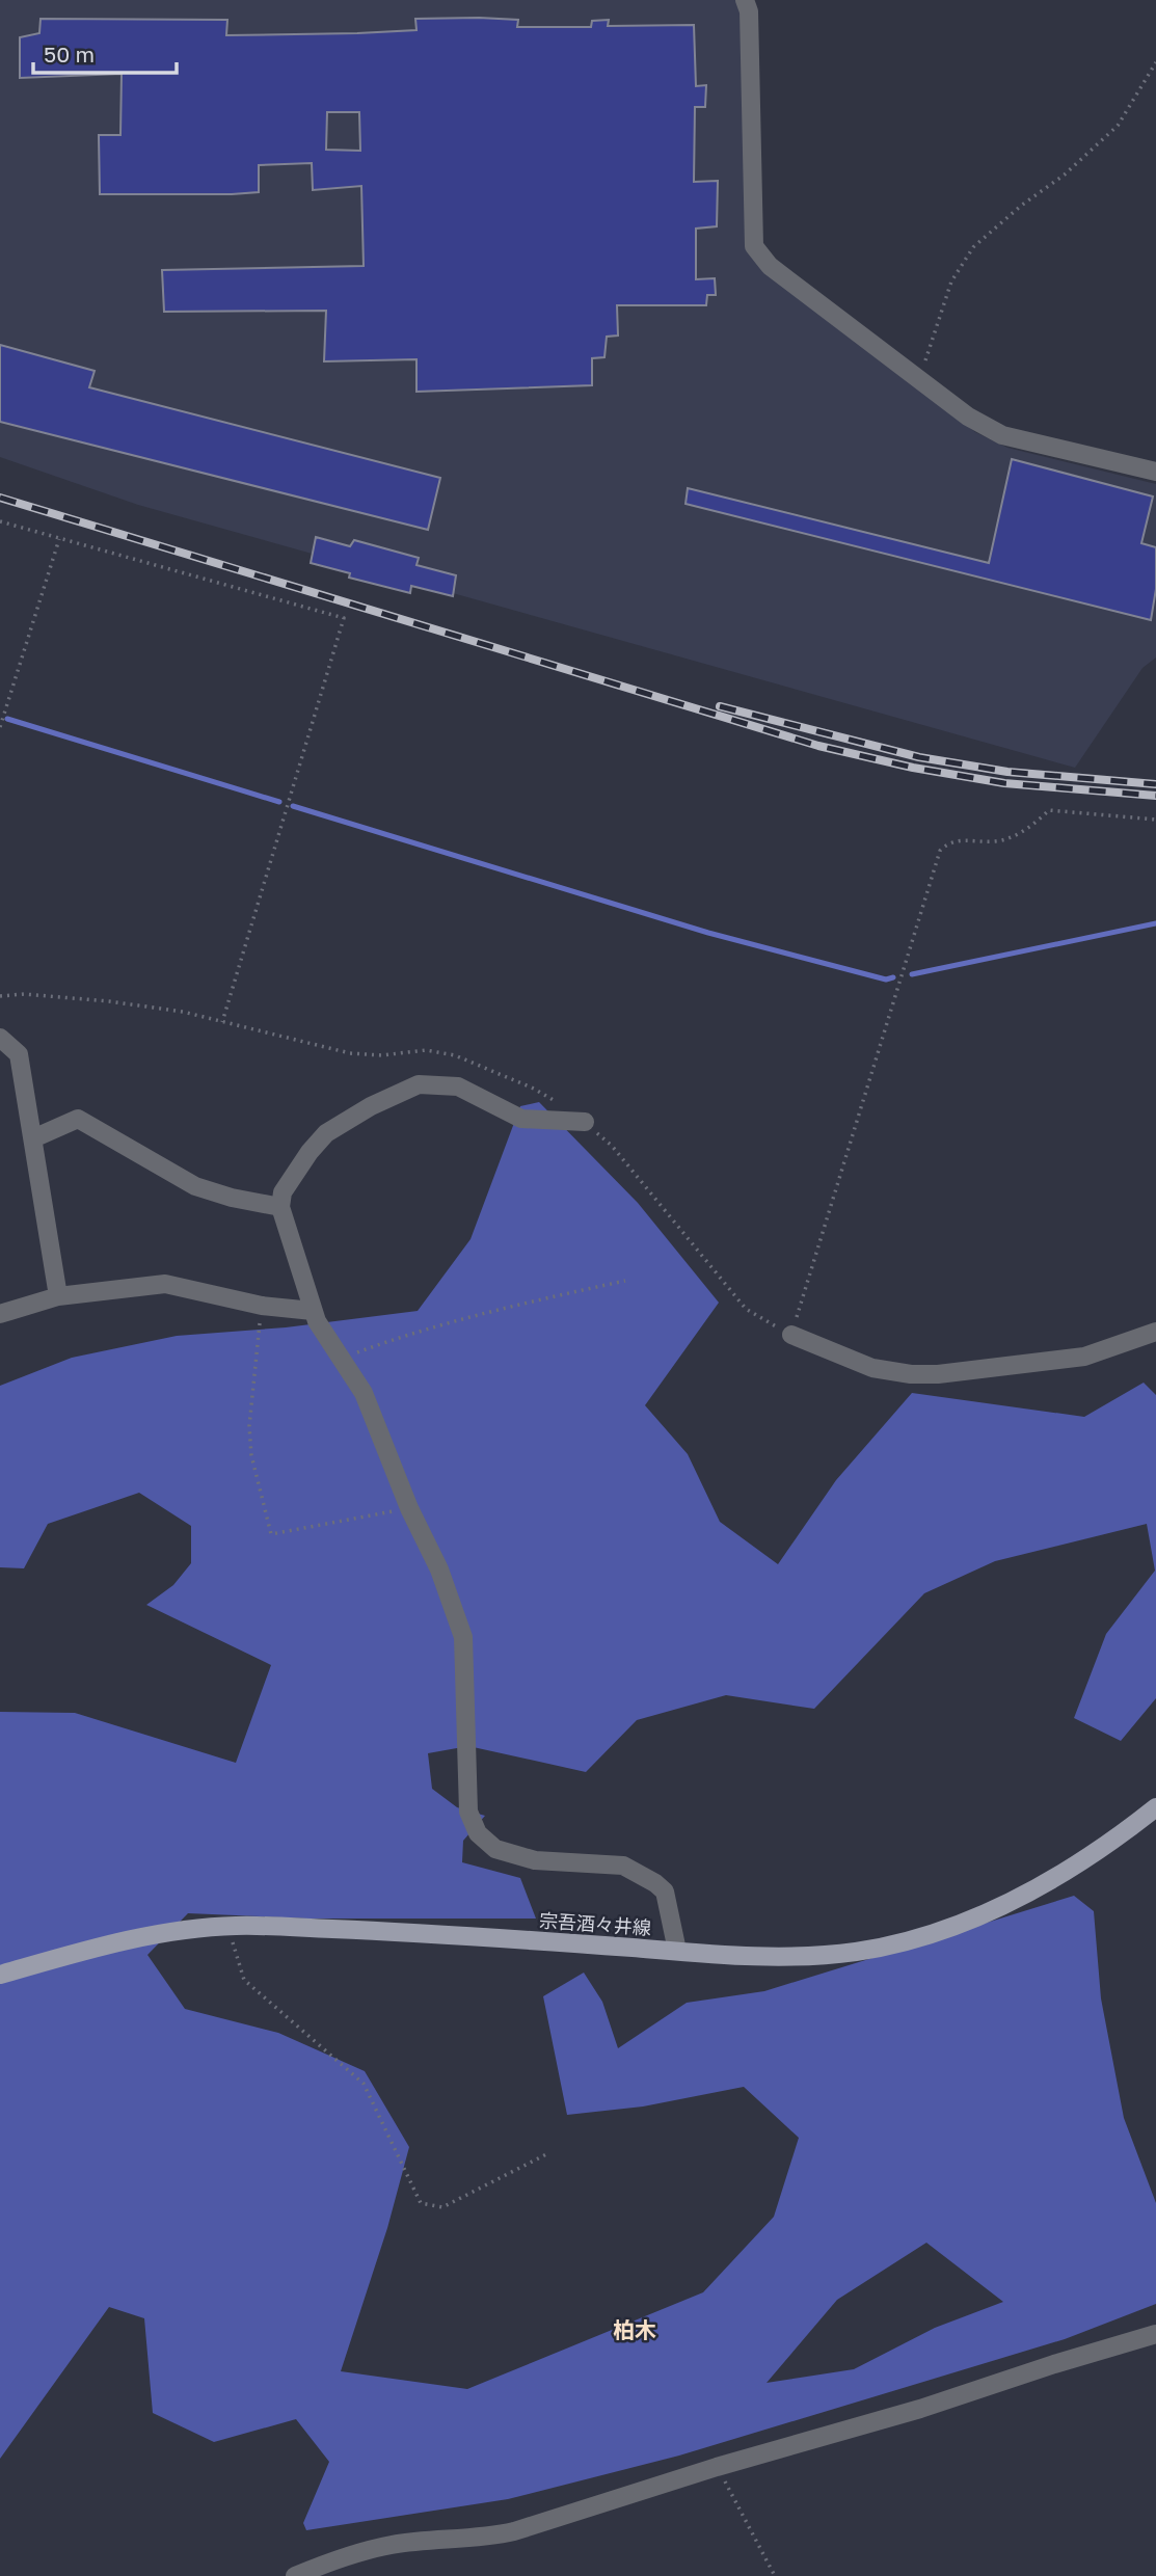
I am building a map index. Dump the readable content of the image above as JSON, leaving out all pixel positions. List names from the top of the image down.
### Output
{
  "streets": {
    "main road": ["宗吾酒々井線"]
  },
  "districts": ["柏木"],
  "scale_bar": "50 m"
}
